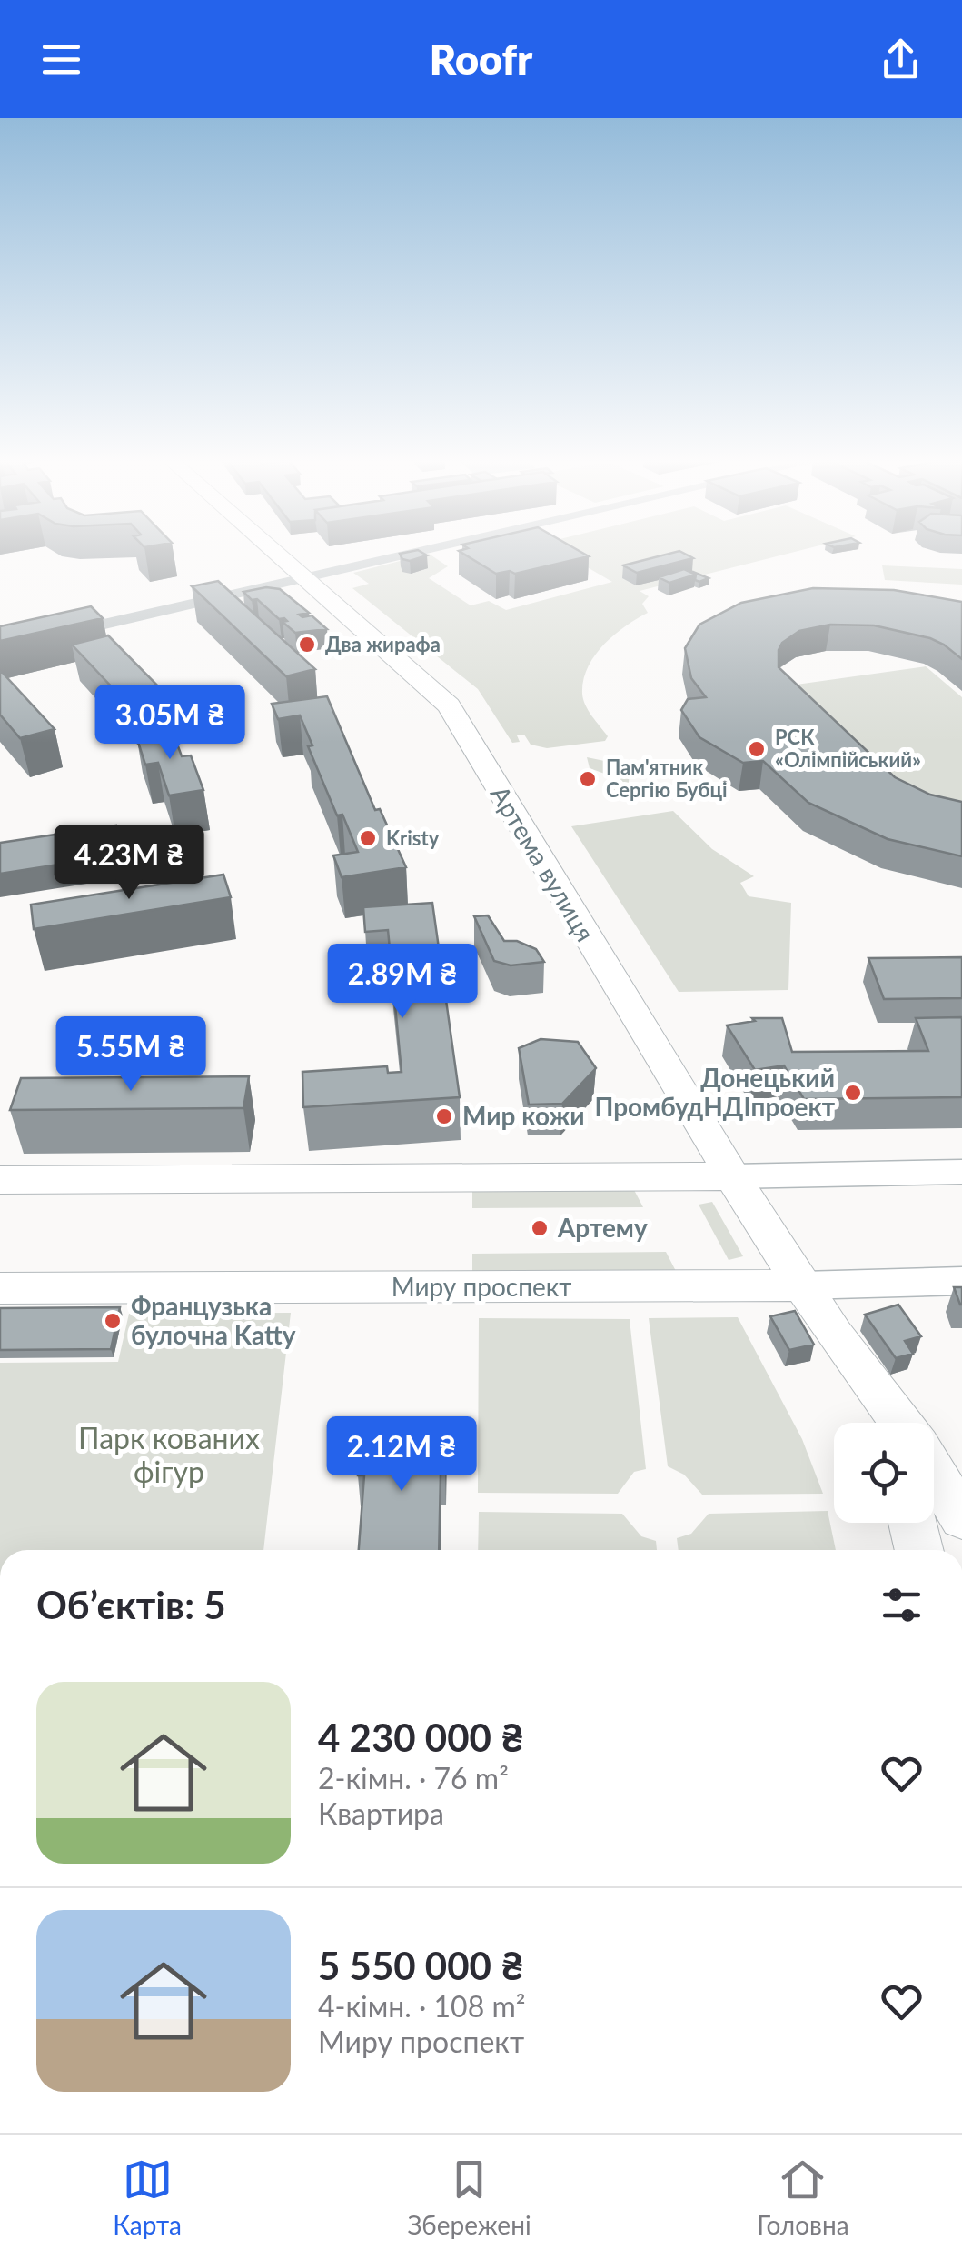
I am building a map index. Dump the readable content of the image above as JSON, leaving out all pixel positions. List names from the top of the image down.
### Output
{
  "streets": {
    "main road": ["Артема вулиця", "Миру проспект"]
  },
  "crossings": [
    ["Артема вулиця", "Миру проспект"]
  ],
  "parks": ["Парк кованих фігур"],
  "places": [
    "Два жирафа",
    "РСК «Олімпійський»",
    "Пам'ятник Сергію Бубці",
    "Kristy",
    "Донецький ПромбудНДІпроект",
    "Мир кожи",
    "Артему",
    "Французька булочна Katty"
  ],
  "page": {
    "header": "Roofr",
    "price": [
      "3.05M ₴",
      "4.23M ₴",
      "2.89M ₴",
      "5.55M ₴",
      "2.12M ₴"
    ],
    "heading": "Об’єктів: 5",
    "list": [
      {
        "name": "4 230 000 ₴",
        "note": "2-кімн. · 76 m² · Квартира"
      },
      {
        "name": "5 550 000 ₴",
        "note": "4-кімн. · 108 m² · Миру проспект"
      }
    ],
    "tabs": ["Карта", "Збережені", "Головна"]
  }
}
